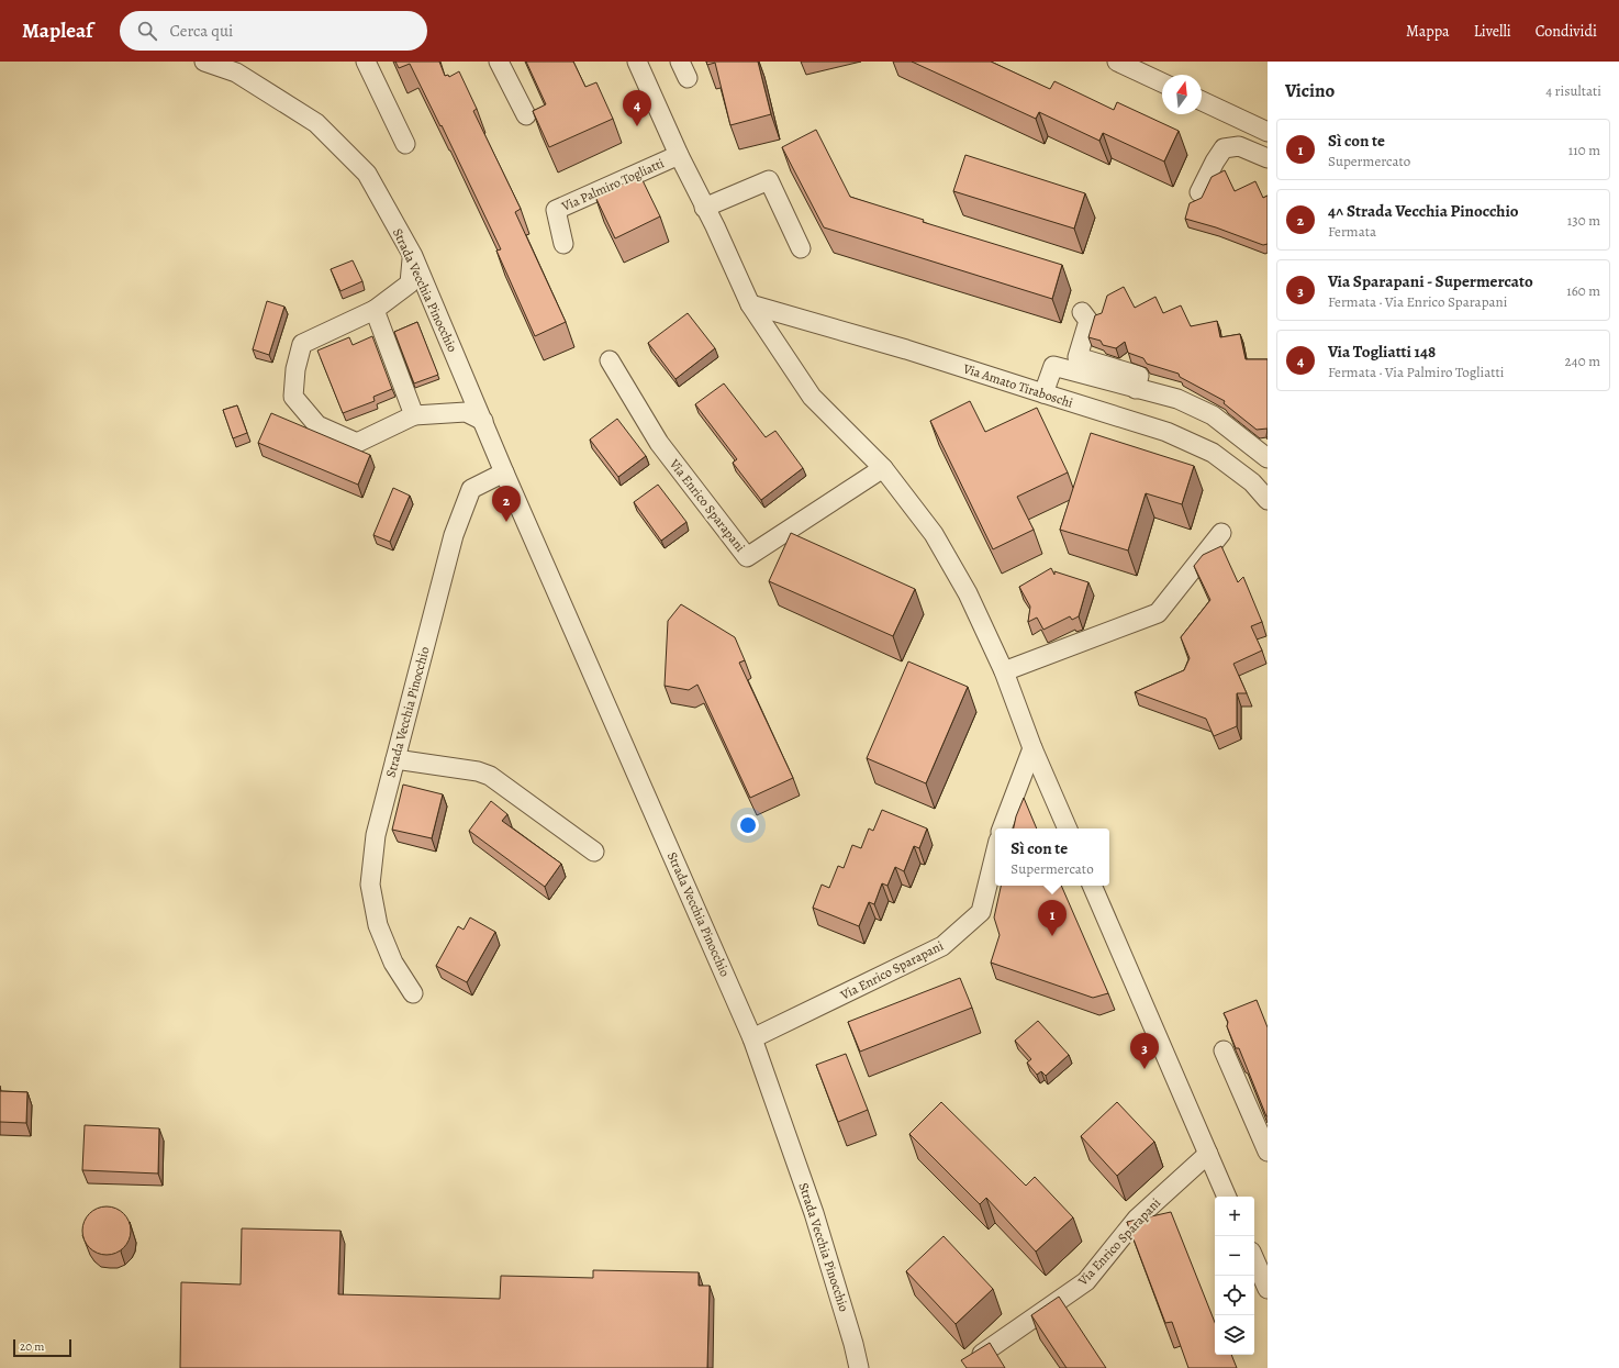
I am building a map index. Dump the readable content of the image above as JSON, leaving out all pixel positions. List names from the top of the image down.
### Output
{
  "streets": {
    "street": [
      "Via Palmiro Togliatti",
      "Strada Vecchia Pinocchio",
      "Via Amato Tiraboschi",
      "Via Enrico Sparapani"
    ]
  },
  "crossings": [
    ["Via Palmiro Togliatti", "Via Amato Tiraboschi"],
    ["Strada Vecchia Pinocchio", "Via Enrico Sparapani"]
  ],
  "scale_bar": "20 m",
  "north": "top",
  "page": {
    "header": "Mapleaf",
    "search": "Cerca qui",
    "nav": ["Mappa", "Livelli", "Condividi"],
    "heading": ["Vicino", "4 risultati"],
    "pins": [
      "4",
      "2",
      "1",
      "3"
    ],
    "list": [
      {
        "mark": "1",
        "name": "Sì con te",
        "note": "Supermercato",
        "value": "110 m"
      },
      {
        "mark": "2",
        "name": "4^ Strada Vecchia Pinocchio",
        "note": "Fermata",
        "value": "130 m"
      },
      {
        "mark": "3",
        "name": "Via Sparapani - Supermercato",
        "note": "Fermata · Via Enrico Sparapani",
        "value": "160 m"
      },
      {
        "mark": "4",
        "name": "Via Togliatti 148",
        "note": "Fermata · Via Palmiro Togliatti",
        "value": "240 m"
      }
    ],
    "popup": ["Sì con te", "Supermercato"],
    "map_buttons": ["+", "−"],
    "scale": "20 m"
  }
}
